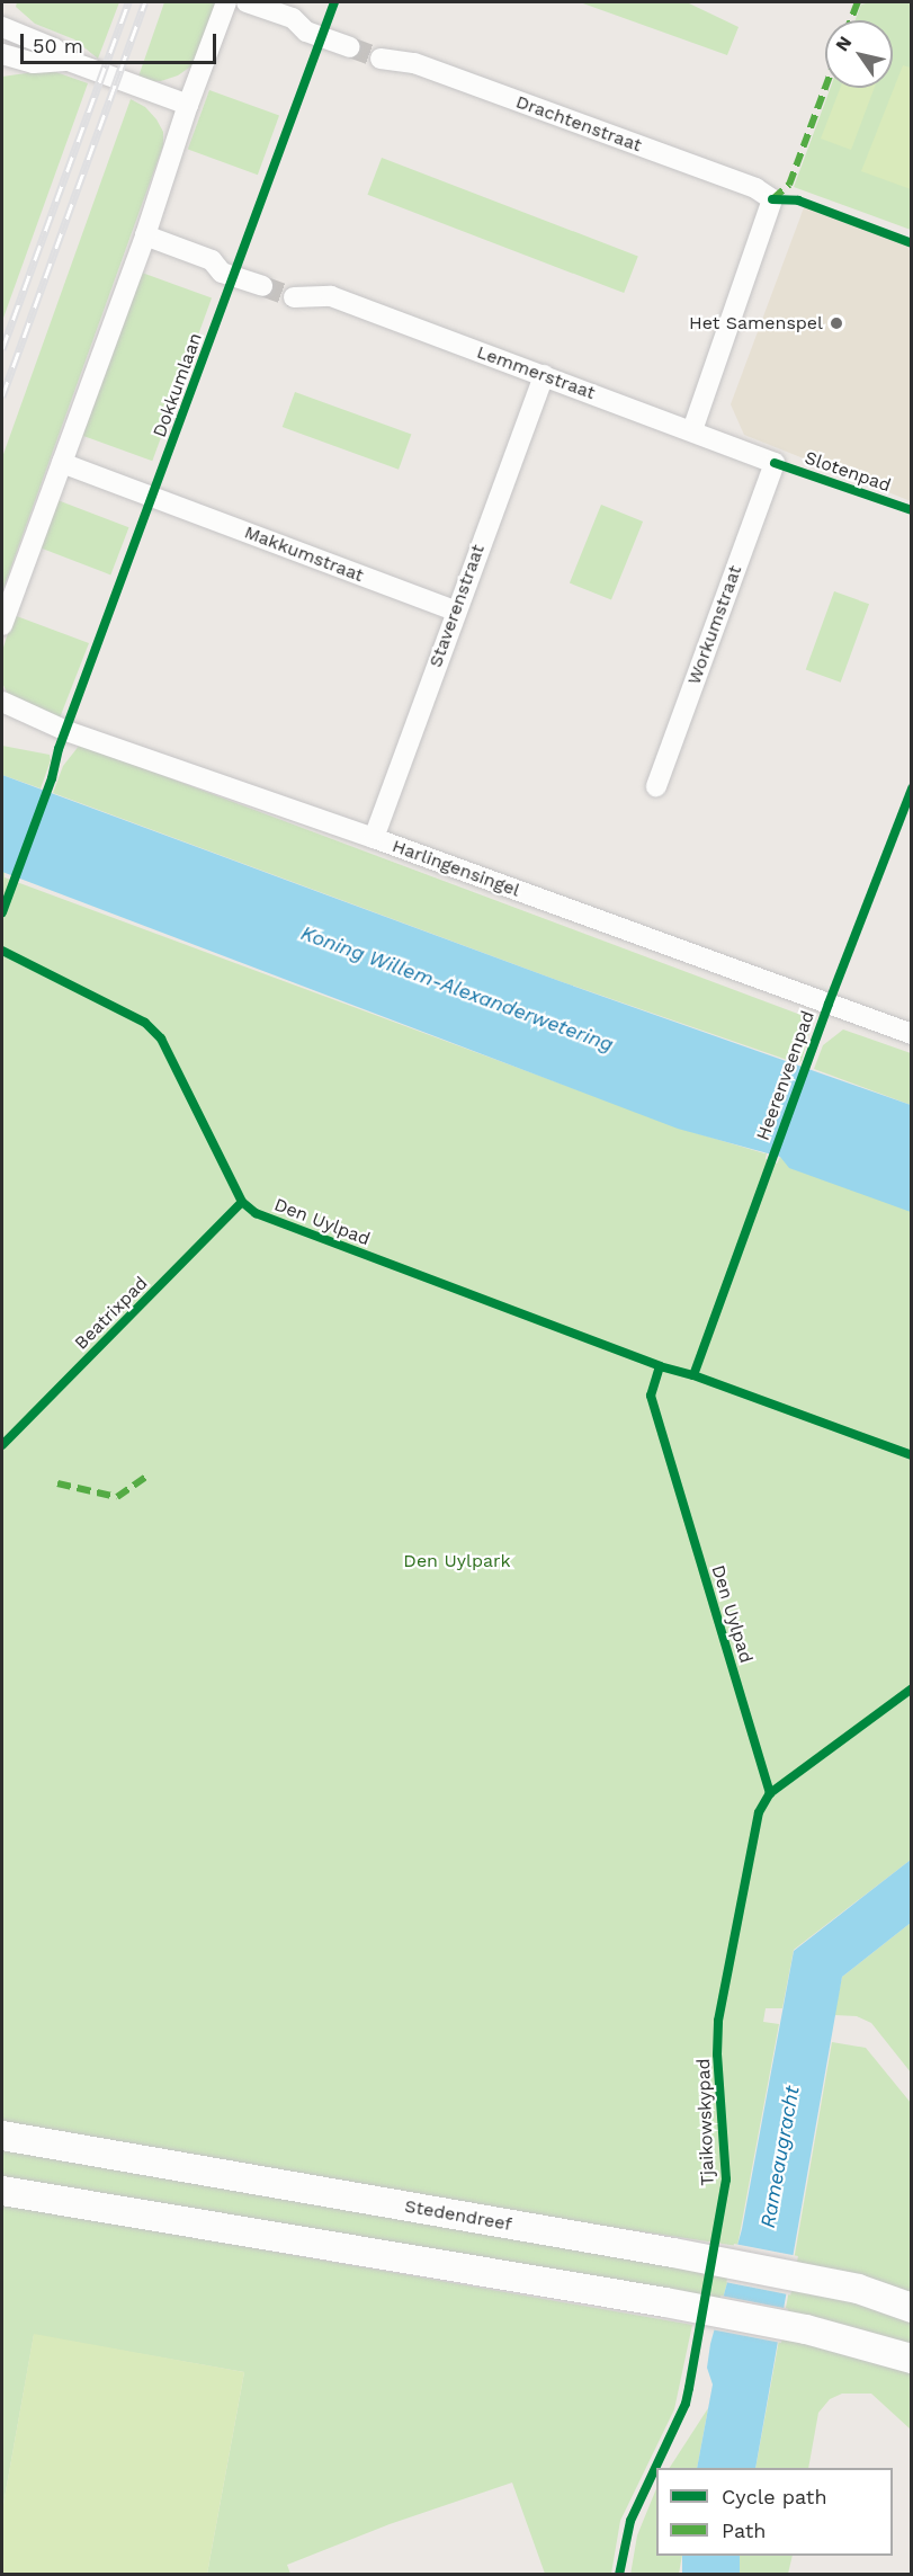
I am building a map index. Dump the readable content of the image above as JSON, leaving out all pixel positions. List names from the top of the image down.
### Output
{
  "streets": {
    "main road": ["Stedendreef"],
    "street": [
      "Drachtenstraat",
      "Lemmerstraat",
      "Makkumstraat",
      "Staverenstraat",
      "Workumstraat",
      "Harlingensingel"
    ],
    "cycle path": [
      "Dokkumlaan",
      "Slotenpad",
      "Heerenveenpad",
      "Den Uylpad",
      "Beatrixpad",
      "Tjaikowskypad"
    ]
  },
  "crossings": [
    ["Drachtenstraat", "Lemmerstraat"],
    ["Lemmerstraat", "Staverenstraat"],
    ["Lemmerstraat", "Workumstraat"],
    ["Makkumstraat", "Staverenstraat"],
    ["Staverenstraat", "Harlingensingel"]
  ],
  "water": ["Koning Willem-Alexanderwetering", "Rameaugracht"],
  "parks": ["Den Uylpark"],
  "places": ["Het Samenspel"],
  "legend": ["Cycle path", "Path"],
  "scale_bar": "50 m",
  "north": "top left"
}
